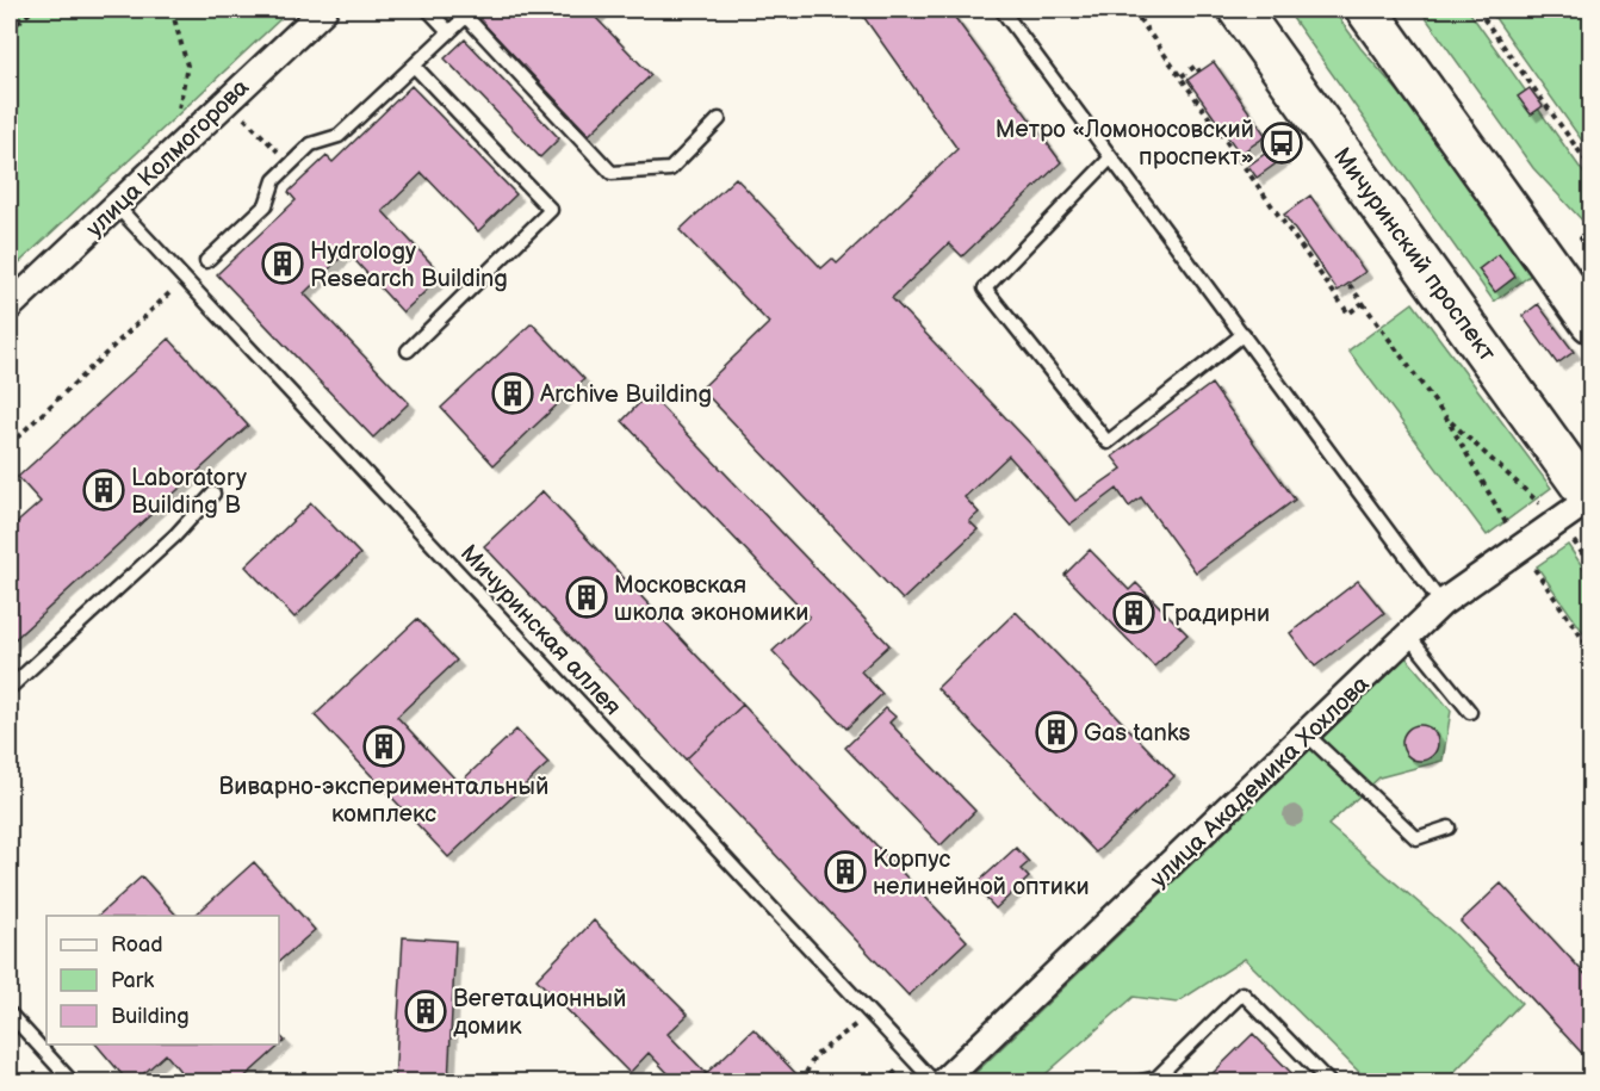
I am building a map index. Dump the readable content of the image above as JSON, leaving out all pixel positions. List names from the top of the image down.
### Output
{
  "streets": {
    "main road": ["Мичуринский проспект"],
    "street": ["улица Колмогорова", "улица Академика Хохлова"],
    "lane": ["Мичуринская аллея"]
  },
  "crossings": [
    ["улица Колмогорова", "Мичуринская аллея"],
    ["Мичуринский проспект", "улица Академика Хохлова"]
  ],
  "places": {
    "bus stop": ["Метро «Ломоносовский проспект»"],
    "building": [
      "Hydrology Research Building",
      "Archive Building",
      "Laboratory Building B",
      "Московская школа экономики",
      "Градирни",
      "Gas tanks",
      "Виварно-экспериментальный комплекс",
      "Корпус нелинейной оптики",
      "Вегетационный домик"
    ]
  },
  "legend": ["Road", "Park", "Building"]
}
